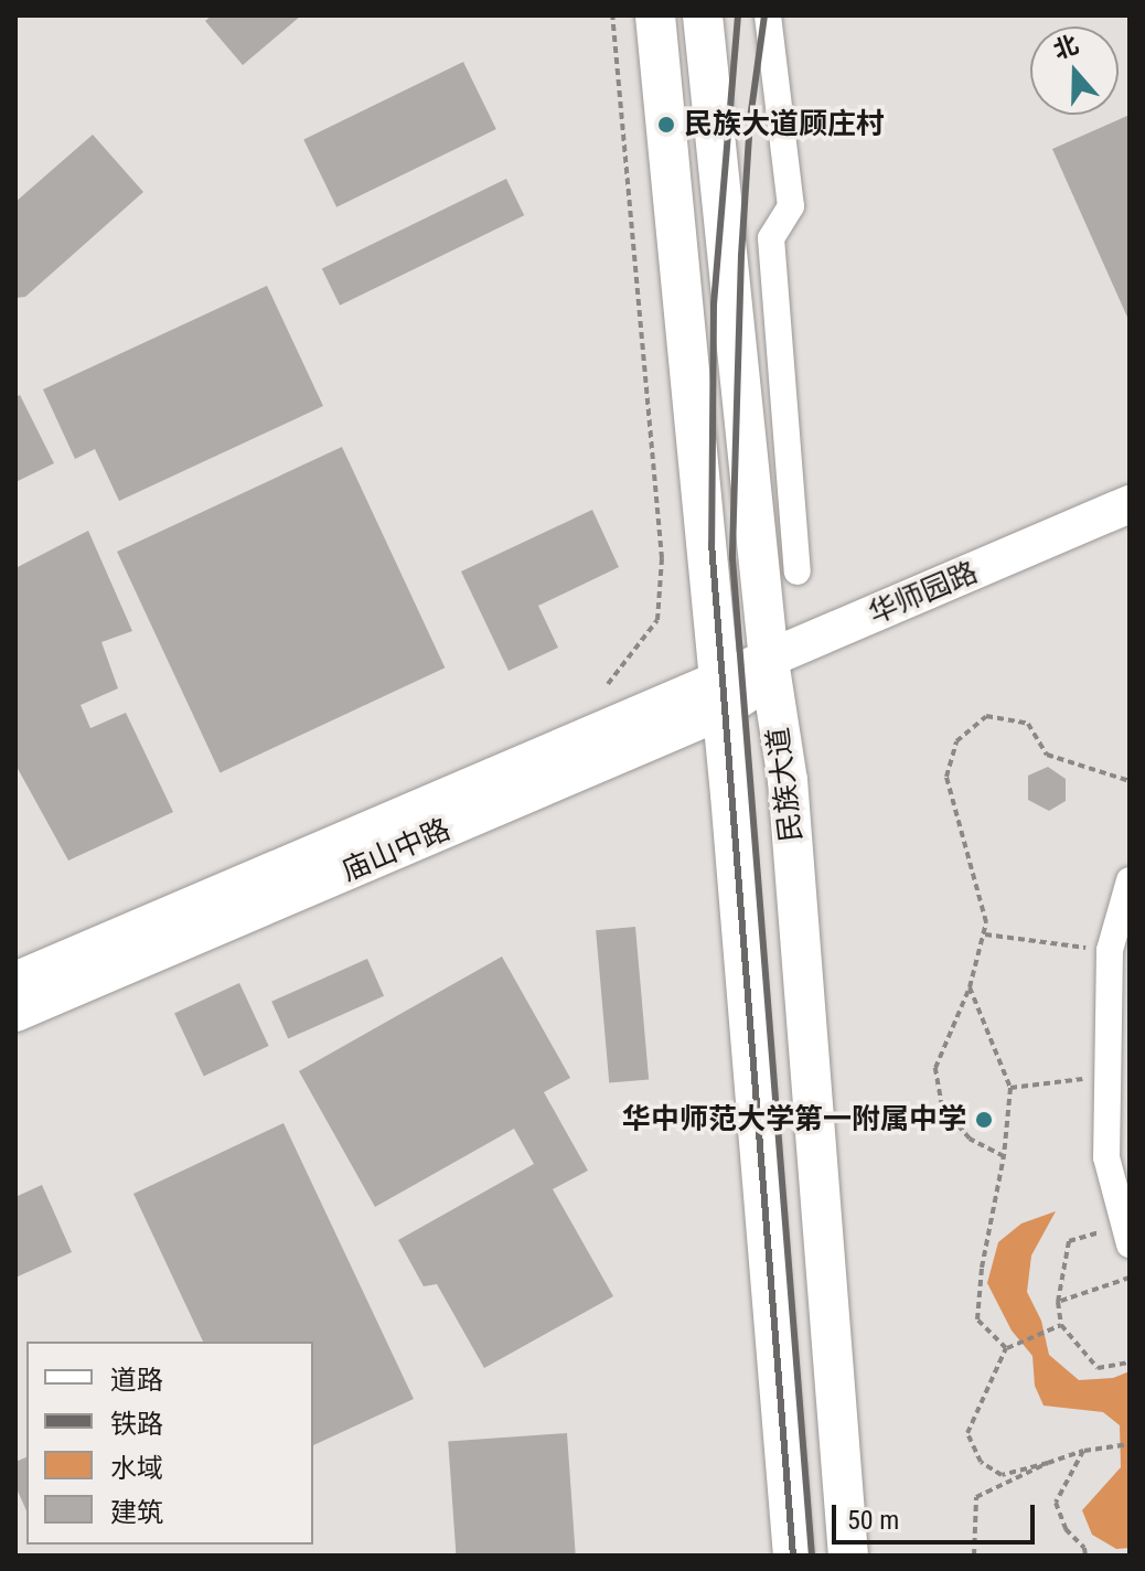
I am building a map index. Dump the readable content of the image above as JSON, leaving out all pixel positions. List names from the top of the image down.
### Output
{
  "streets": {
    "main road": ["民族大道"],
    "street": ["华师园路", "庙山中路"]
  },
  "crossings": [
    ["华师园路", "民族大道"],
    ["华师园路", "庙山中路"],
    ["民族大道", "庙山中路"]
  ],
  "places": ["民族大道顾庄村", "华中师范大学第一附属中学"],
  "legend": [
    "道路",
    "铁路",
    "水域",
    "建筑"
  ],
  "scale_bar": "50 m",
  "north": "top"
}
